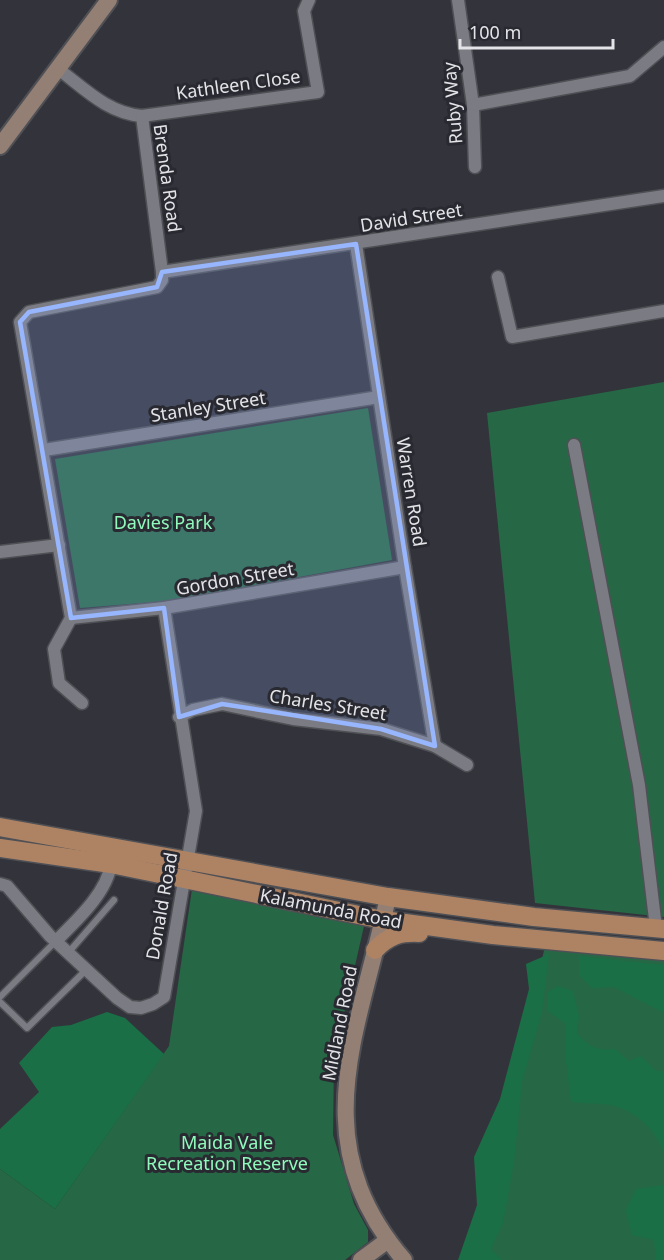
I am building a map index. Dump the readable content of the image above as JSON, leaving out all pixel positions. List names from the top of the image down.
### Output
{
  "streets": {
    "main road": ["Kalamunda Road", "Midland Road"],
    "street": [
      "Kathleen Close",
      "Ruby Way",
      "Brenda Road",
      "David Street",
      "Stanley Street",
      "Warren Road",
      "Gordon Street",
      "Charles Street",
      "Donald Road"
    ]
  },
  "crossings": [
    ["Kathleen Close", "Brenda Road"],
    ["Brenda Road", "David Street"],
    ["David Street", "Warren Road"],
    ["Stanley Street", "Warren Road"],
    ["Warren Road", "Gordon Street"],
    ["Warren Road", "Charles Street"],
    ["Gordon Street", "Donald Road"],
    ["Charles Street", "Donald Road"],
    ["Donald Road", "Kalamunda Road"],
    ["Kalamunda Road", "Midland Road"]
  ],
  "parks": ["Davies Park", "Maida Vale Recreation Reserve"],
  "scale_bar": "100 m"
}
